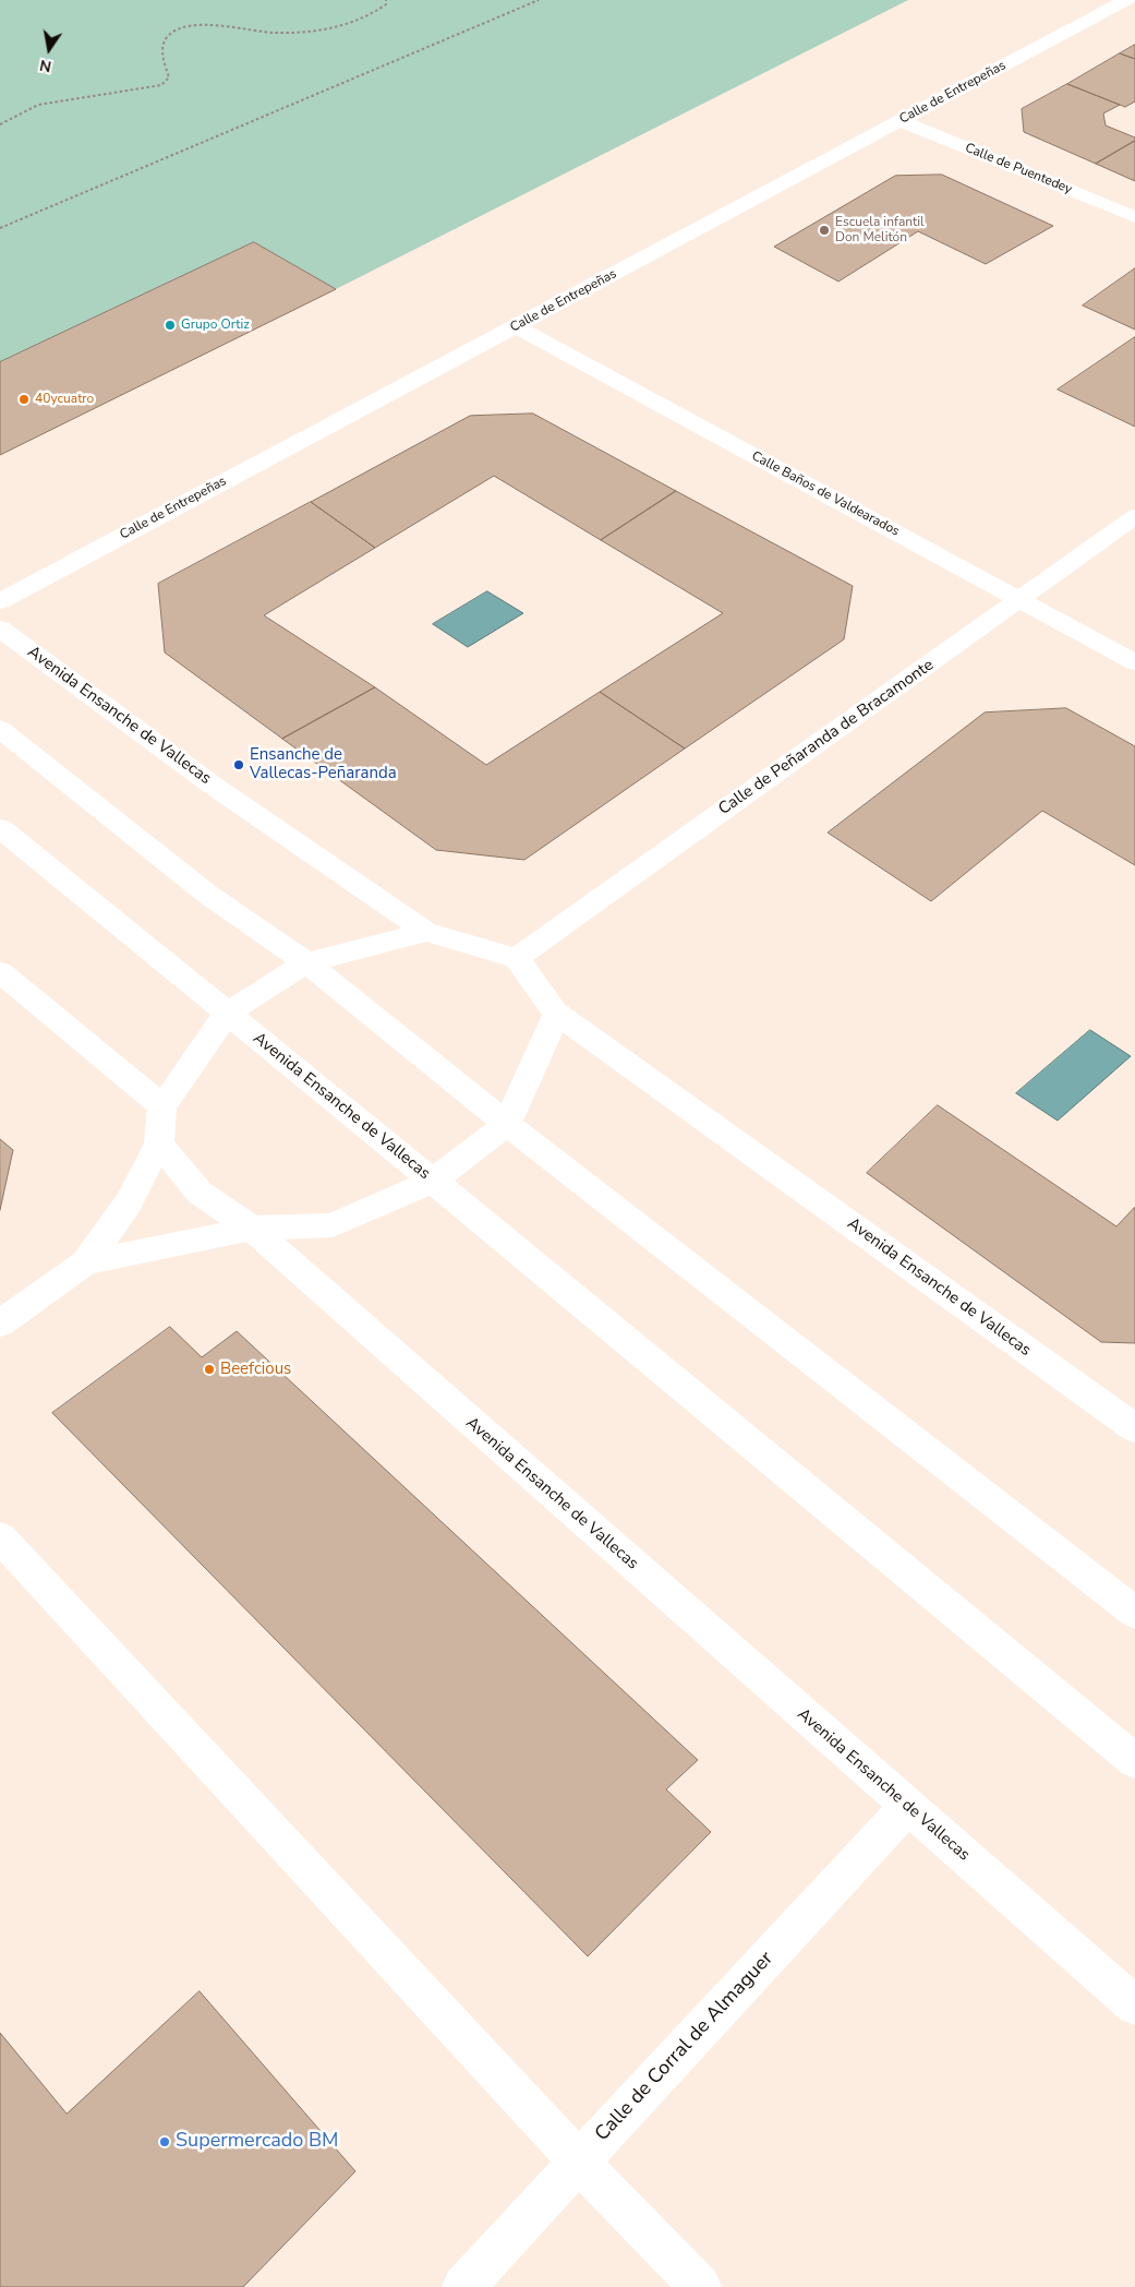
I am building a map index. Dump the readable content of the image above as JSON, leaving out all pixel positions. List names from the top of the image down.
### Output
{
  "streets": {
    "street": [
      "Calle de Entrepeñas",
      "Calle de Puentedey",
      "Calle Baños de Valdearados",
      "Avenida Ensanche de Vallecas",
      "Calle de Peñaranda de Bracamonte",
      "Calle de Corral de Almaguer"
    ]
  },
  "crossings": [
    ["Calle de Entrepeñas", "Calle de Puentedey"],
    ["Calle de Entrepeñas", "Calle Baños de Valdearados"],
    ["Calle Baños de Valdearados", "Calle de Peñaranda de Bracamonte"],
    ["Avenida Ensanche de Vallecas", "Calle de Corral de Almaguer"]
  ],
  "places": [
    "Escuela infantil Don Melitón",
    "Grupo Ortiz",
    "40ycuatro",
    "Ensanche de Vallecas-Peñaranda",
    "Beefcious",
    "Supermercado BM"
  ],
  "north": "bottom"
}
